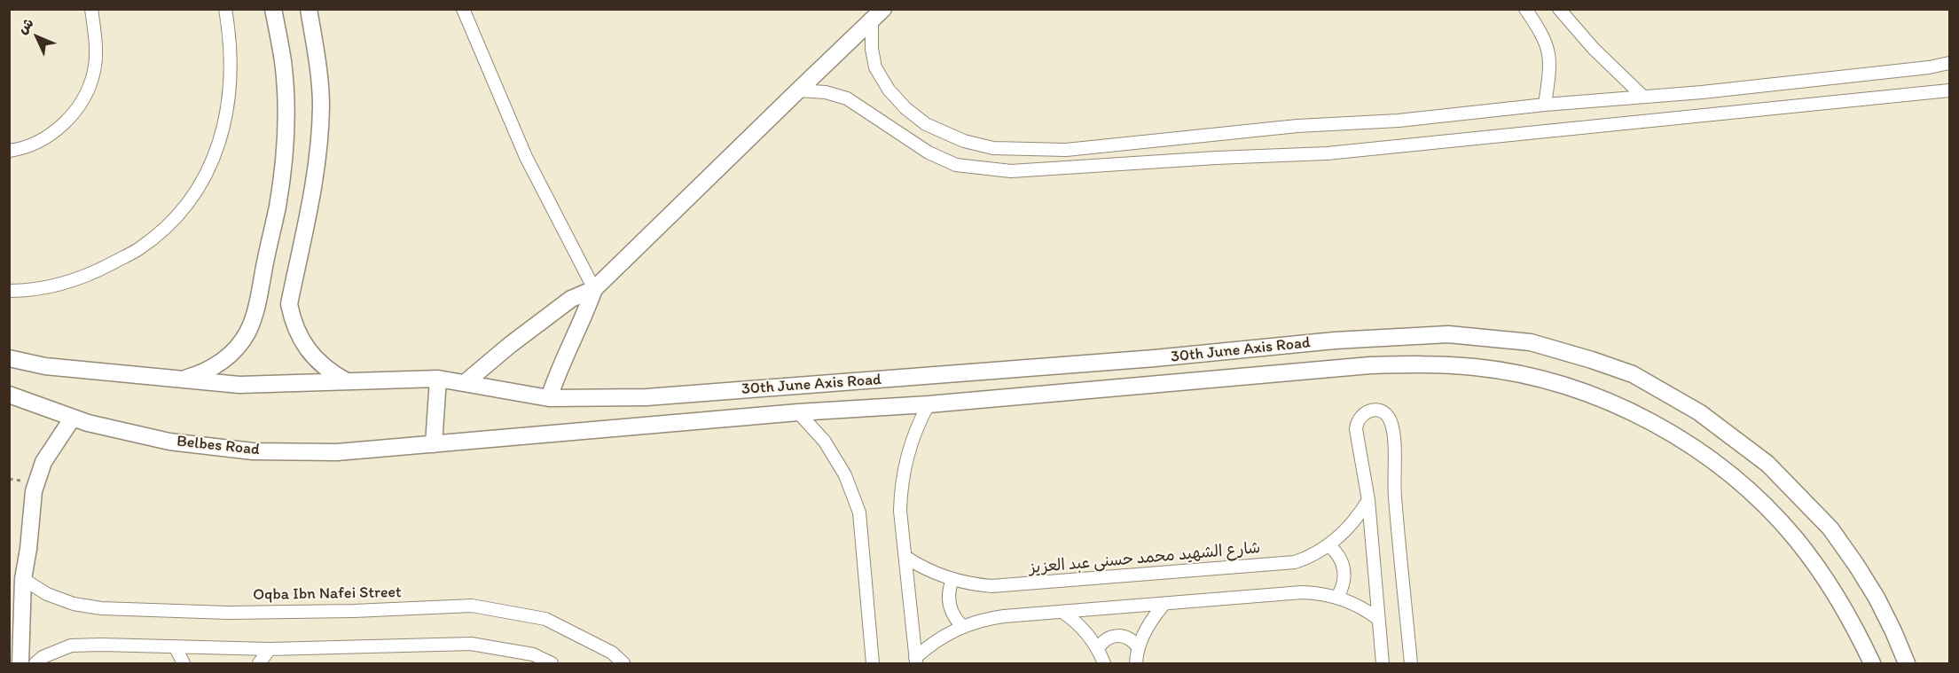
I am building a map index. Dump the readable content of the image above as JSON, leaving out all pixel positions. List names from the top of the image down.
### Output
{
  "streets": {
    "street": [
      "30th June Axis Road",
      "Belbes Road",
      "شارع الشهيد محمد حسنى عبد العزيز",
      "Oqba Ibn Nafei Street"
    ]
  },
  "crossings": [
    ["30th June Axis Road", "Belbes Road"]
  ],
  "north": "top left"
}
